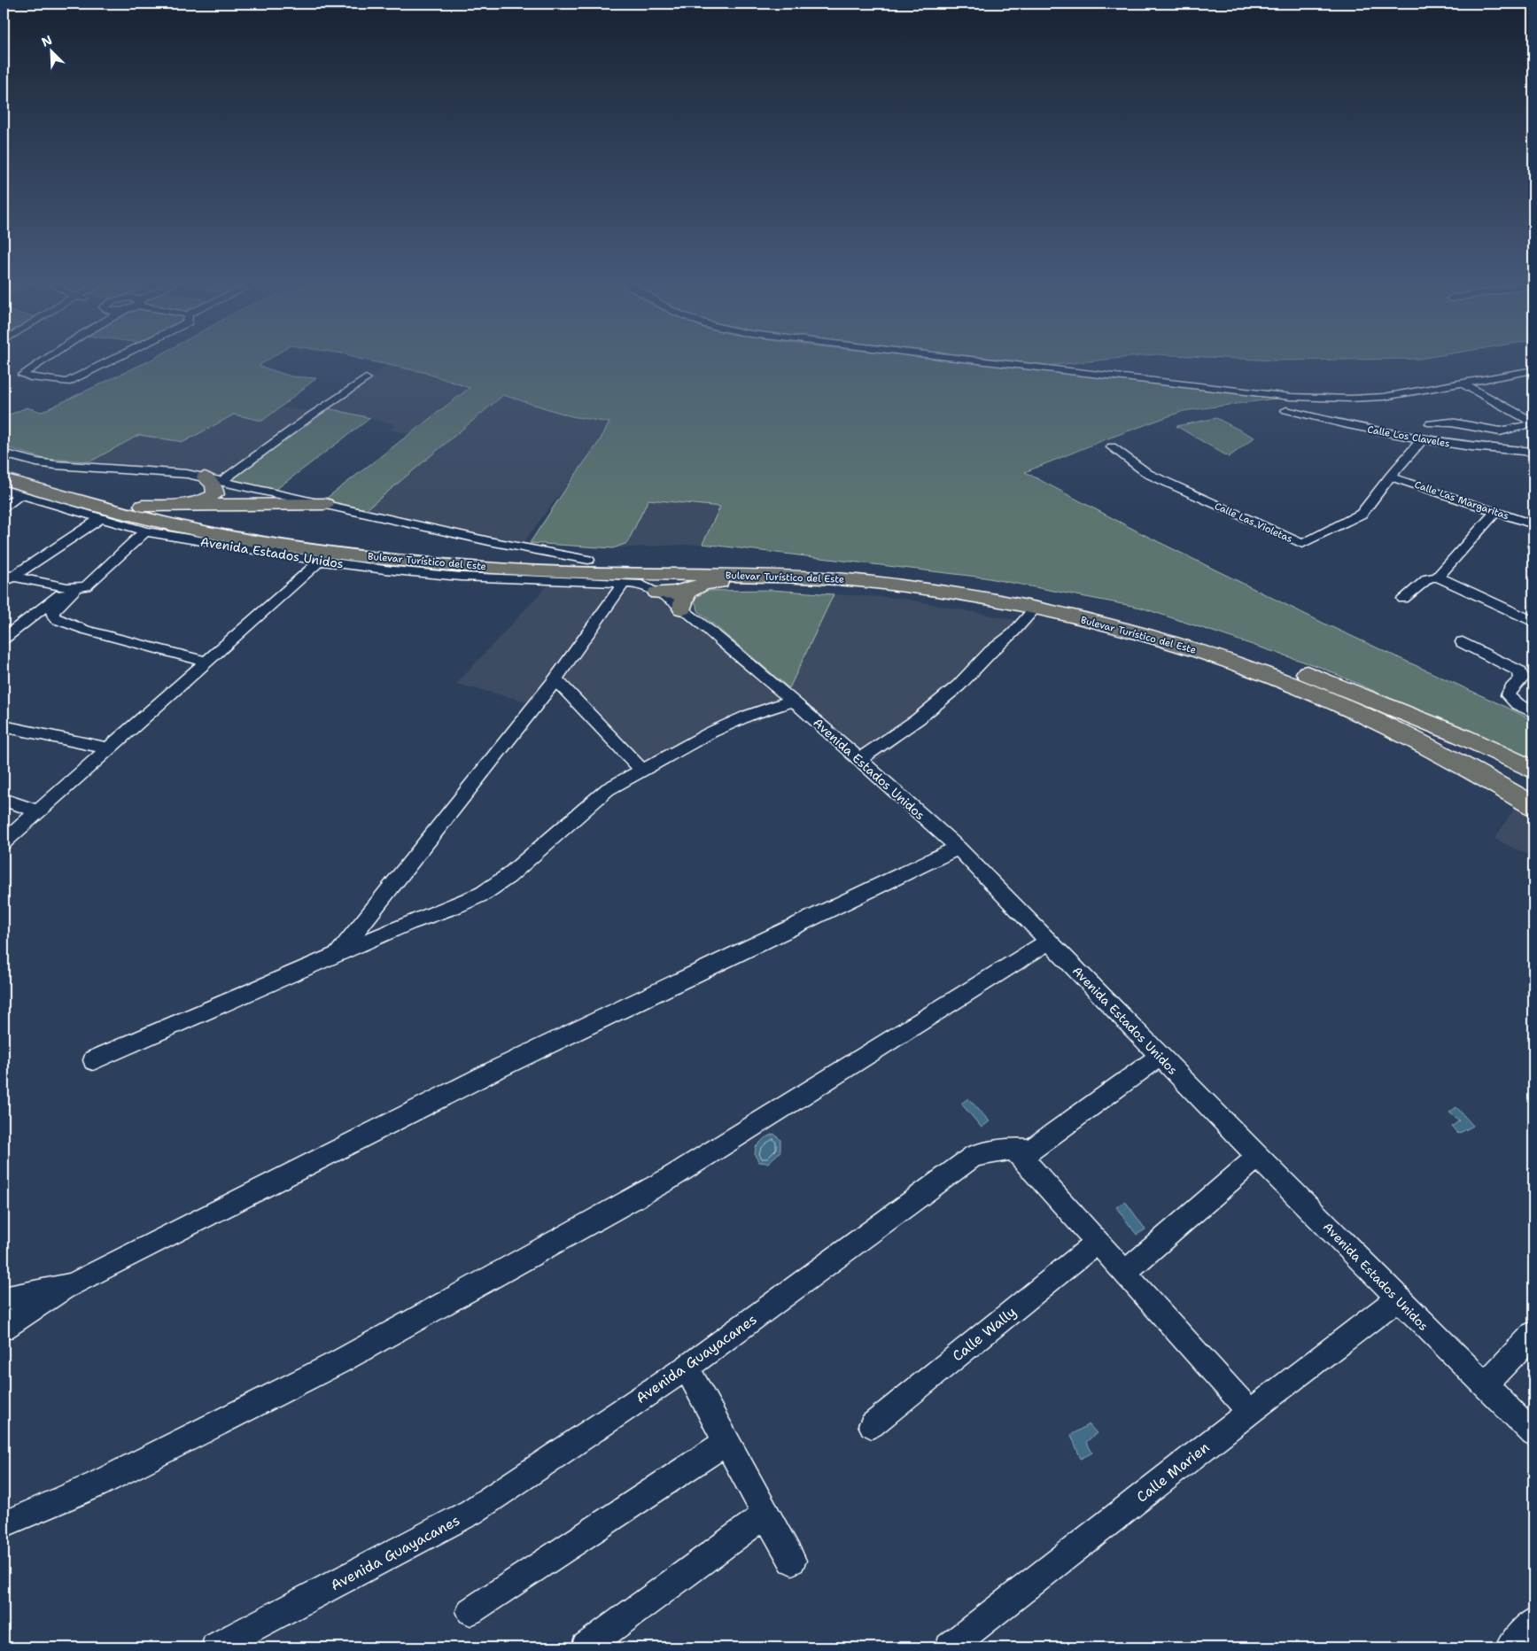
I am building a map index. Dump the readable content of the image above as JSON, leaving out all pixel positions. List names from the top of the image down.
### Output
{
  "streets": {
    "highway": ["Bulevar Turístico del Este"],
    "street": [
      "Calle Los Claveles",
      "Calle Las Margaritas",
      "Calle Las Violetas",
      "Avenida Estados Unidos",
      "Calle Wally",
      "Avenida Guayacanes",
      "Calle Marien"
    ]
  },
  "crossings": [
    ["Calle Los Claveles", "Calle Las Violetas"],
    ["Calle Las Margaritas", "Calle Las Violetas"],
    ["Avenida Estados Unidos", "Avenida Guayacanes"],
    ["Avenida Estados Unidos", "Calle Marien"]
  ],
  "north": "top left"
}
